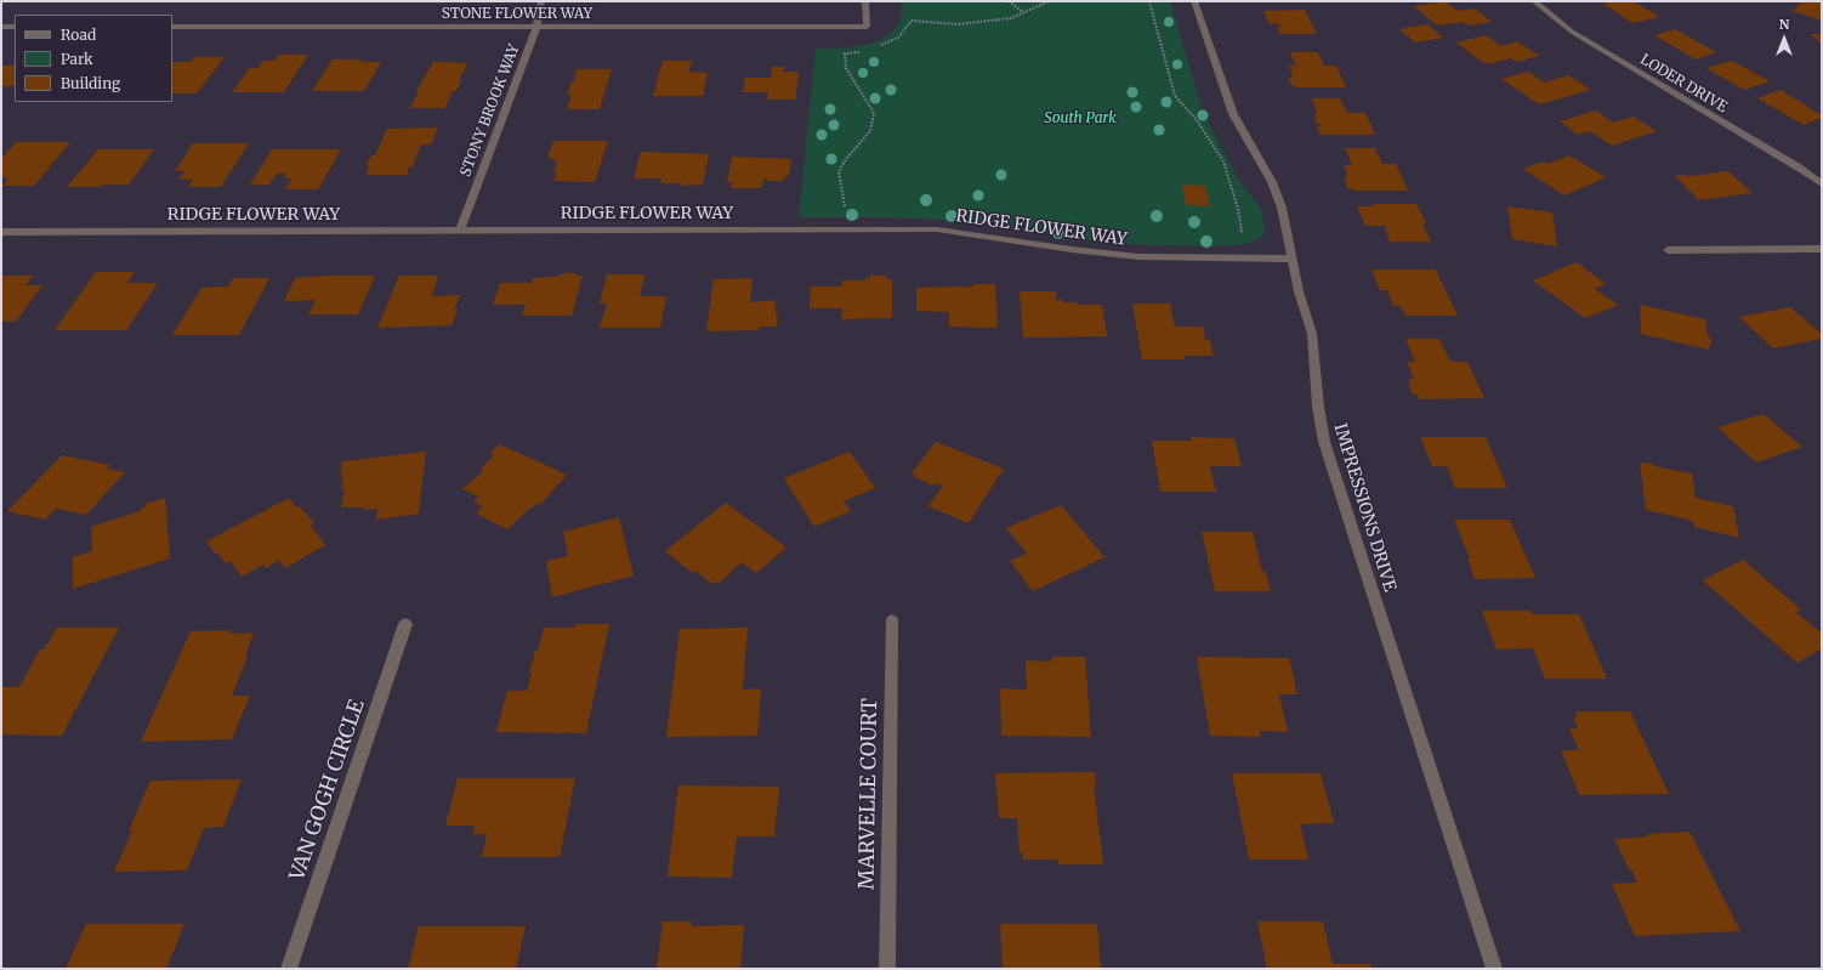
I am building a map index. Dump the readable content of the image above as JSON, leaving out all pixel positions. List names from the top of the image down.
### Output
{
  "streets": {
    "street": [
      "STONE FLOWER WAY",
      "LODER DRIVE",
      "STONY BROOK WAY",
      "RIDGE FLOWER WAY",
      "IMPRESSIONS DRIVE",
      "VAN GOGH CIRCLE",
      "MARVELLE COURT"
    ]
  },
  "crossings": [
    ["STONE FLOWER WAY", "STONY BROOK WAY"],
    ["STONY BROOK WAY", "RIDGE FLOWER WAY"],
    ["RIDGE FLOWER WAY", "IMPRESSIONS DRIVE"]
  ],
  "parks": ["South Park"],
  "legend": ["Road", "Park", "Building"],
  "north": "top"
}
